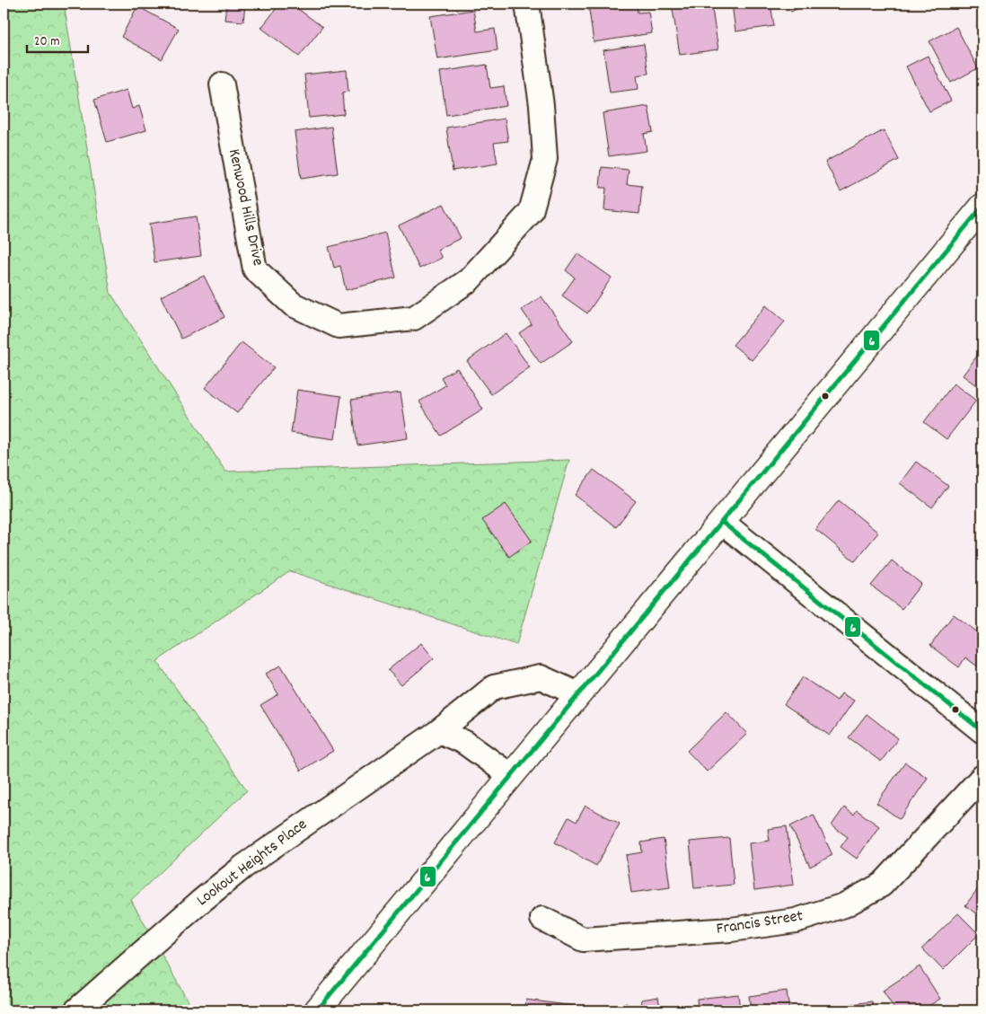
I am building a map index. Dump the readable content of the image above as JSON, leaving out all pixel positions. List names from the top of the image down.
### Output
{
  "streets": {
    "street": ["Kenwood Hills Drive", "Lookout Heights Place", "Francis Street"]
  },
  "lines": ["transit line 6"],
  "scale_bar": "20 m"
}
